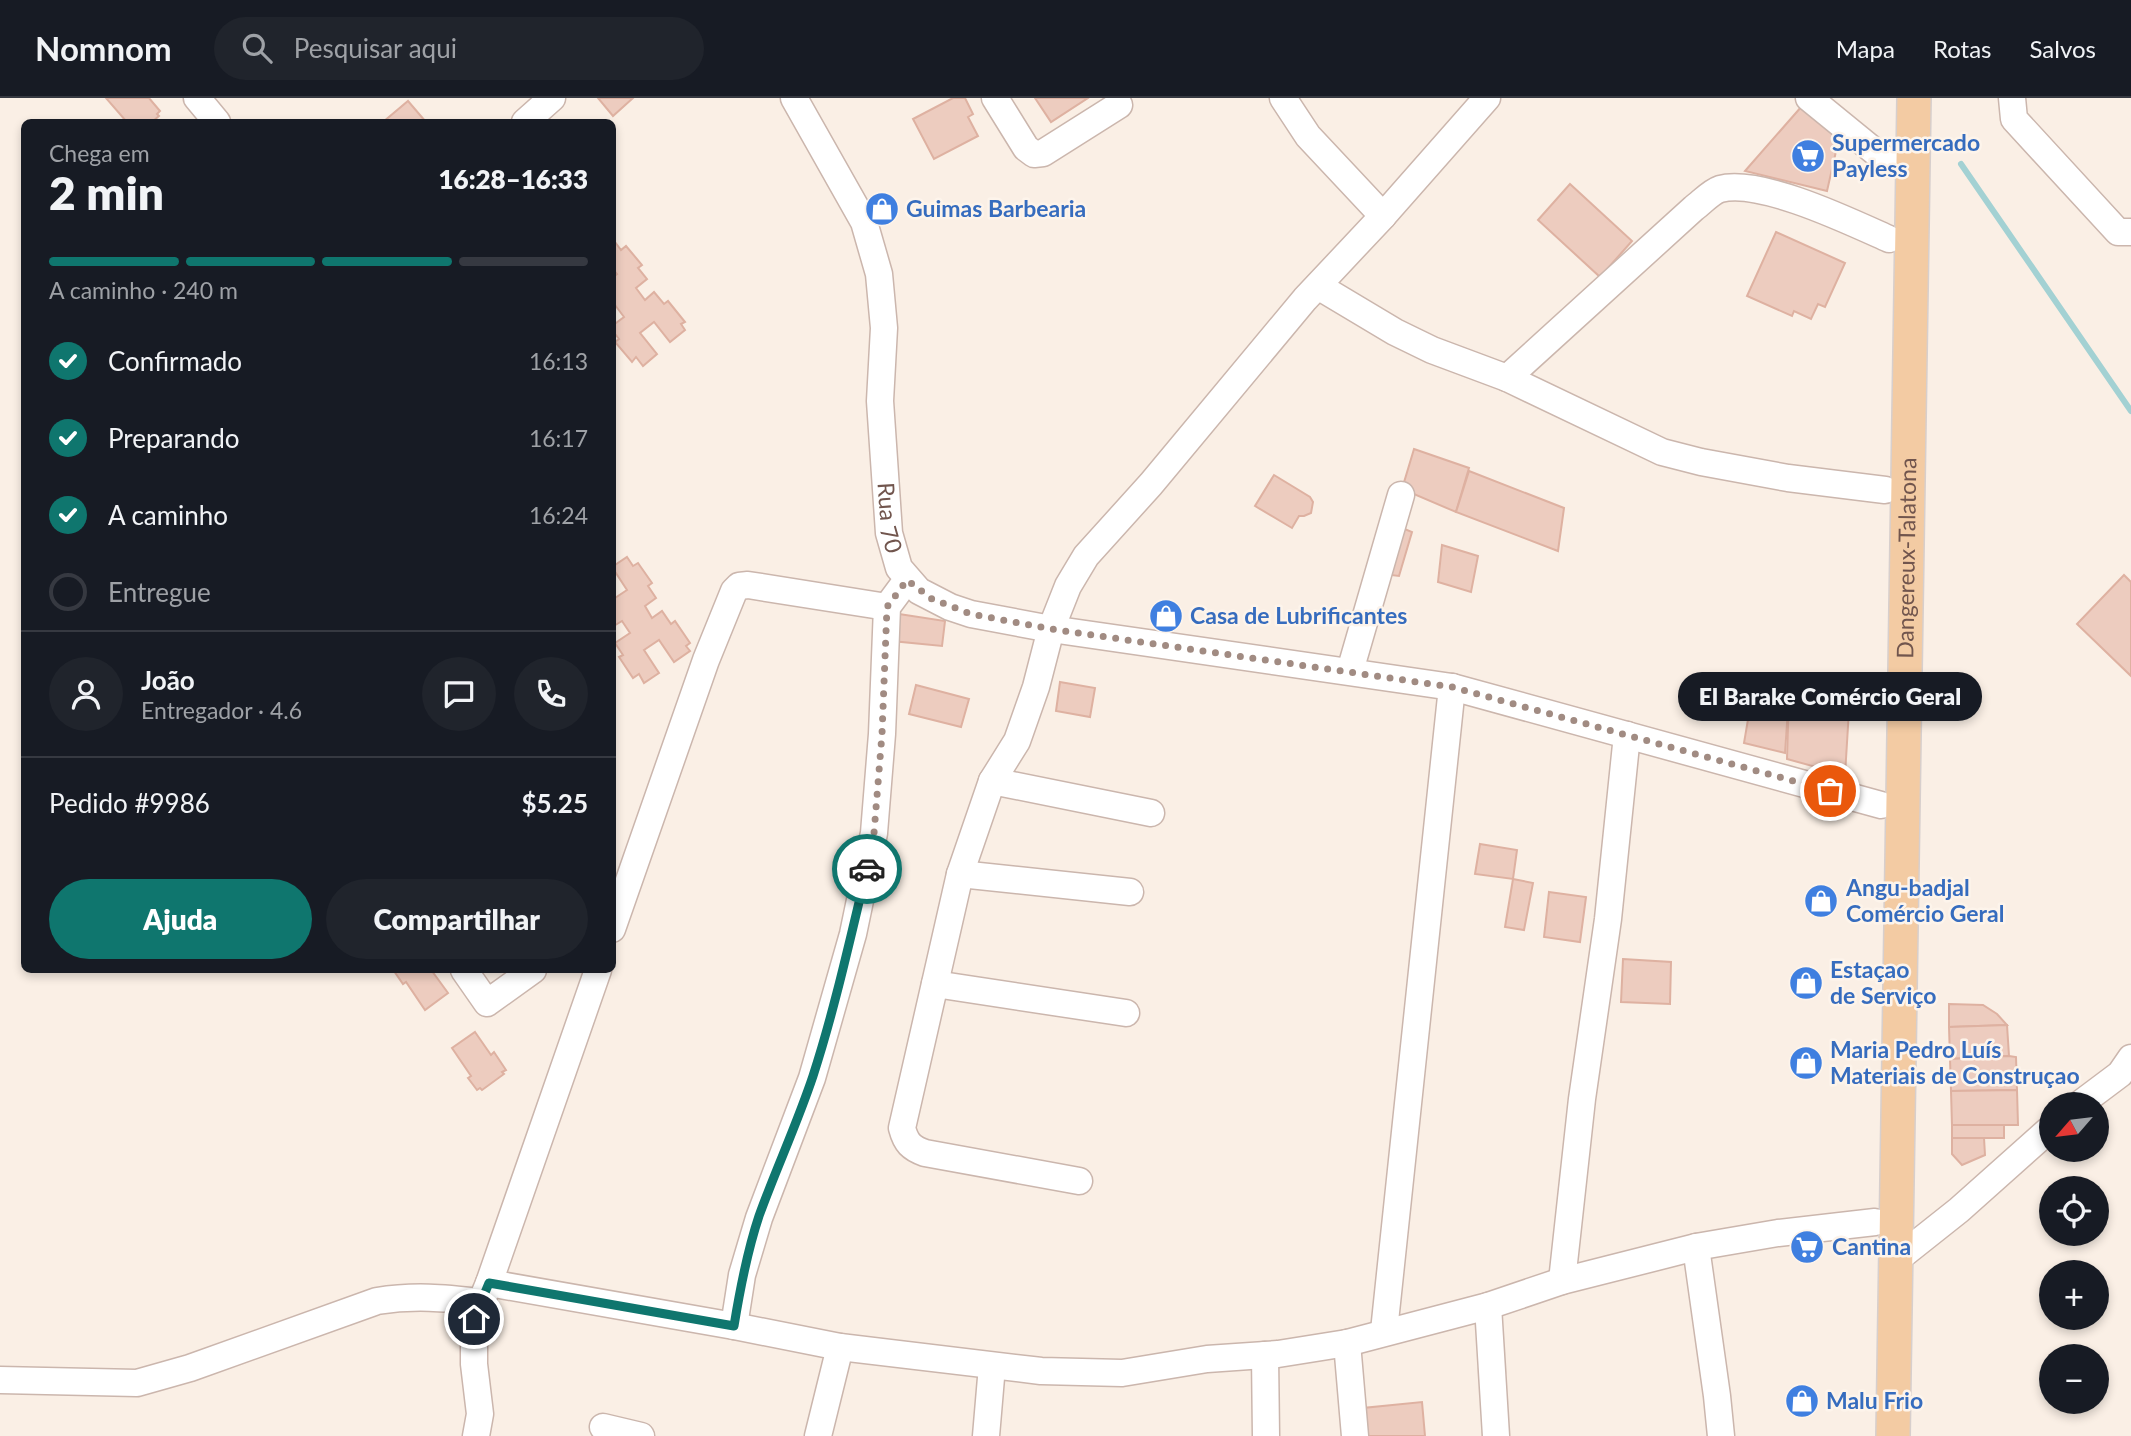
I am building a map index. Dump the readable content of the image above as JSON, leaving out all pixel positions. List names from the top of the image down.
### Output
{
  "streets": {
    "main road": ["Dangereux-Talatona"],
    "street": ["Rua 70"]
  },
  "crossings": [
    ["Rua 70", "Dangereux-Talatona"]
  ],
  "places": {
    "supermarket": ["Supermercado Payless", "Cantina"],
    "shop": [
      "Guimas Barbearia",
      "Casa de Lubrificantes",
      "Angu-badjal Comércio Geral",
      "Estaçao de Serviço",
      "Maria Pedro Luís Materiais de Construçao",
      "Malu Frio"
    ],
    "other": ["El Barake Comércio Geral"]
  },
  "north": "bottom left",
  "page": {
    "header": "Nomnom",
    "search": "Pesquisar aqui",
    "nav": ["Mapa", "Rotas", "Salvos"],
    "heading": ["2 min", "Chega em", "16:28–16:33"],
    "panel": [
      "João",
      "Entregador · 4.6",
      "Pedido #9986",
      "$5.25"
    ],
    "bar": "A caminho · 240 m",
    "list": [
      ["Confirmado", "16:13"],
      ["Preparando", "16:17"],
      ["A caminho", "16:24"],
      "Entregue"
    ],
    "bubble": "El Barake Comércio Geral",
    "buttons": ["Ajuda", "Compartilhar"],
    "map_buttons": ["+", "−"]
  }
}
